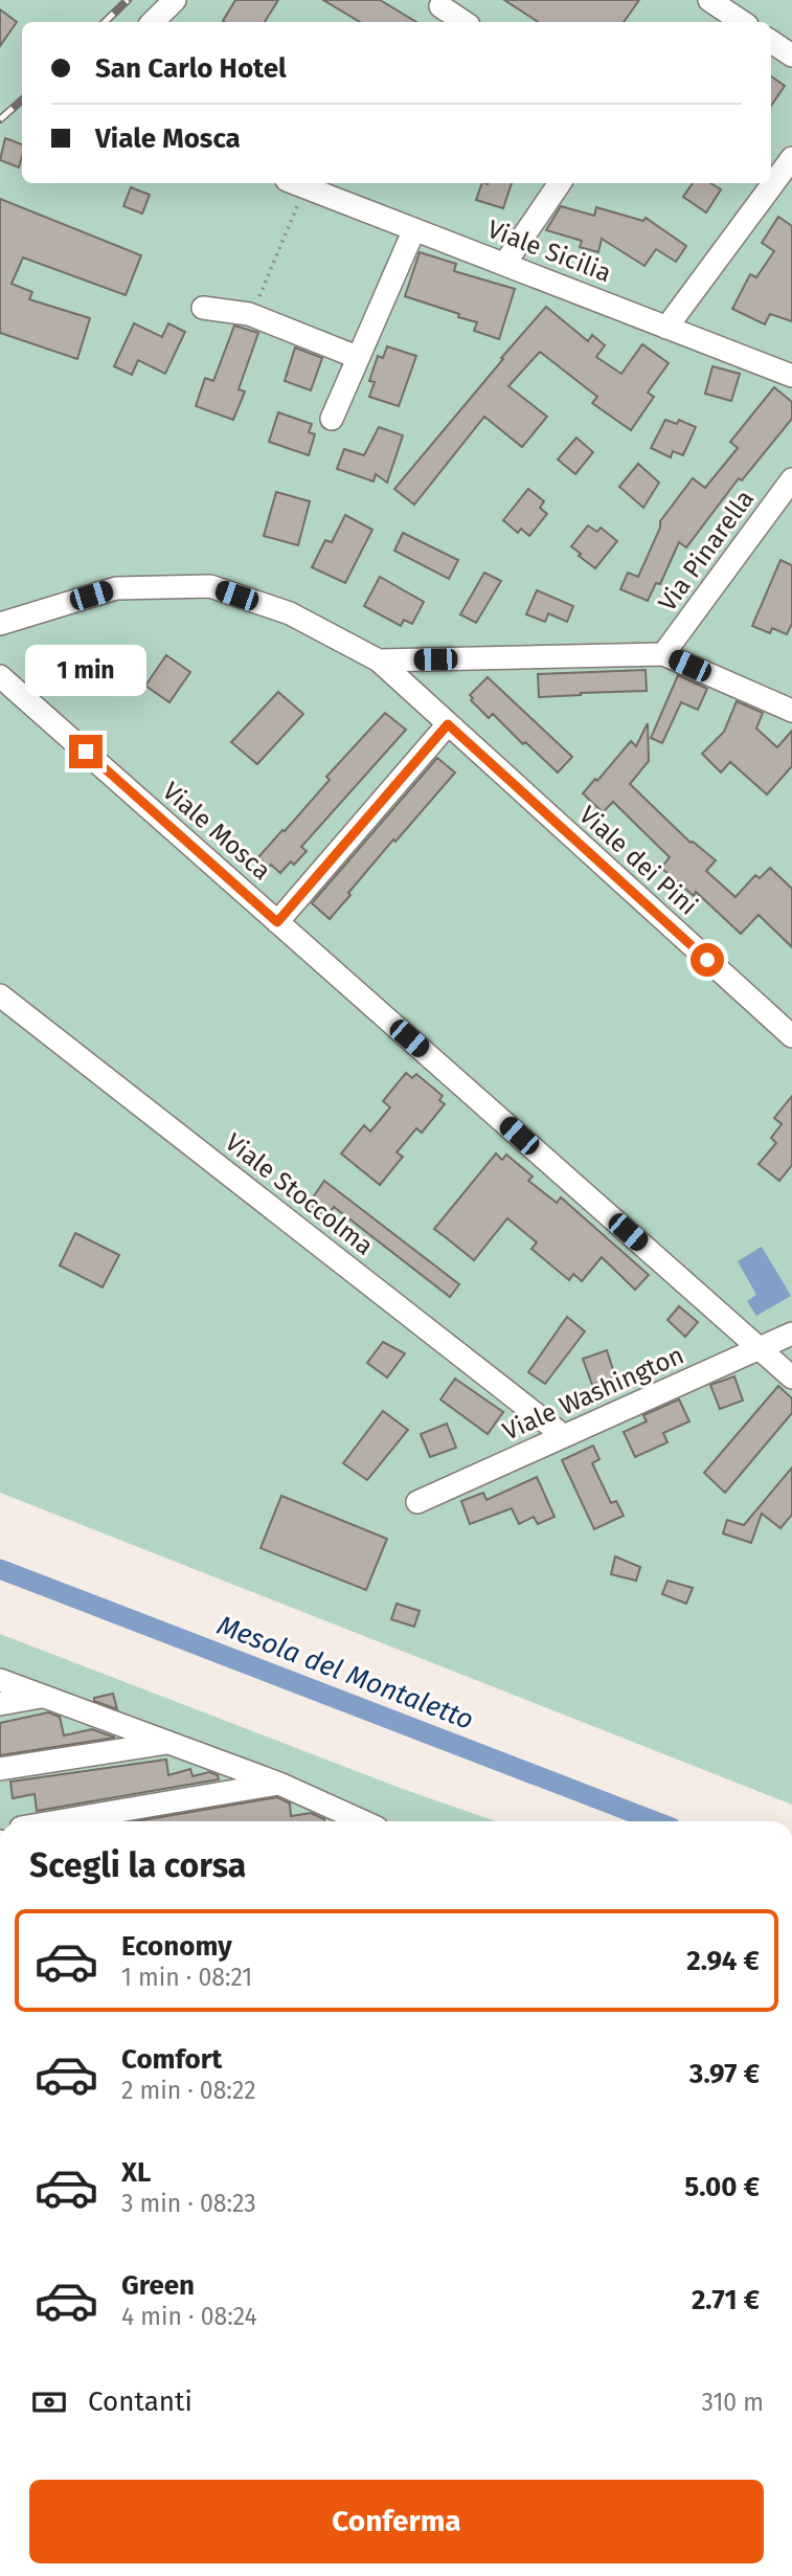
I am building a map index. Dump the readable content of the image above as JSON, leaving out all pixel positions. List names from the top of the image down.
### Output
{
  "streets": {
    "street": [
      "Viale Sicilia",
      "Via Pinarella",
      "Viale Mosca",
      "Viale dei Pini",
      "Viale Stoccolma",
      "Viale Washington"
    ]
  },
  "crossings": [
    ["Viale Mosca", "Viale Washington"],
    ["Viale Stoccolma", "Viale Washington"]
  ],
  "water": ["Mesola del Montaletto"],
  "page": {
    "banner": ["San Carlo Hotel", "Viale Mosca"],
    "bubble": "1 min",
    "heading": "Scegli la corsa",
    "list": [
      {
        "name": "Economy",
        "note": "1 min · 08:21",
        "value": "2.94 €"
      },
      {
        "name": "Comfort",
        "note": "2 min · 08:22",
        "value": "3.97 €"
      },
      {
        "name": "XL",
        "note": "3 min · 08:23",
        "value": "5.00 €"
      },
      {
        "name": "Green",
        "note": "4 min · 08:24",
        "value": "2.71 €"
      }
    ],
    "pay": ["Contanti", "310 m"],
    "buttons": "Conferma"
  }
}
